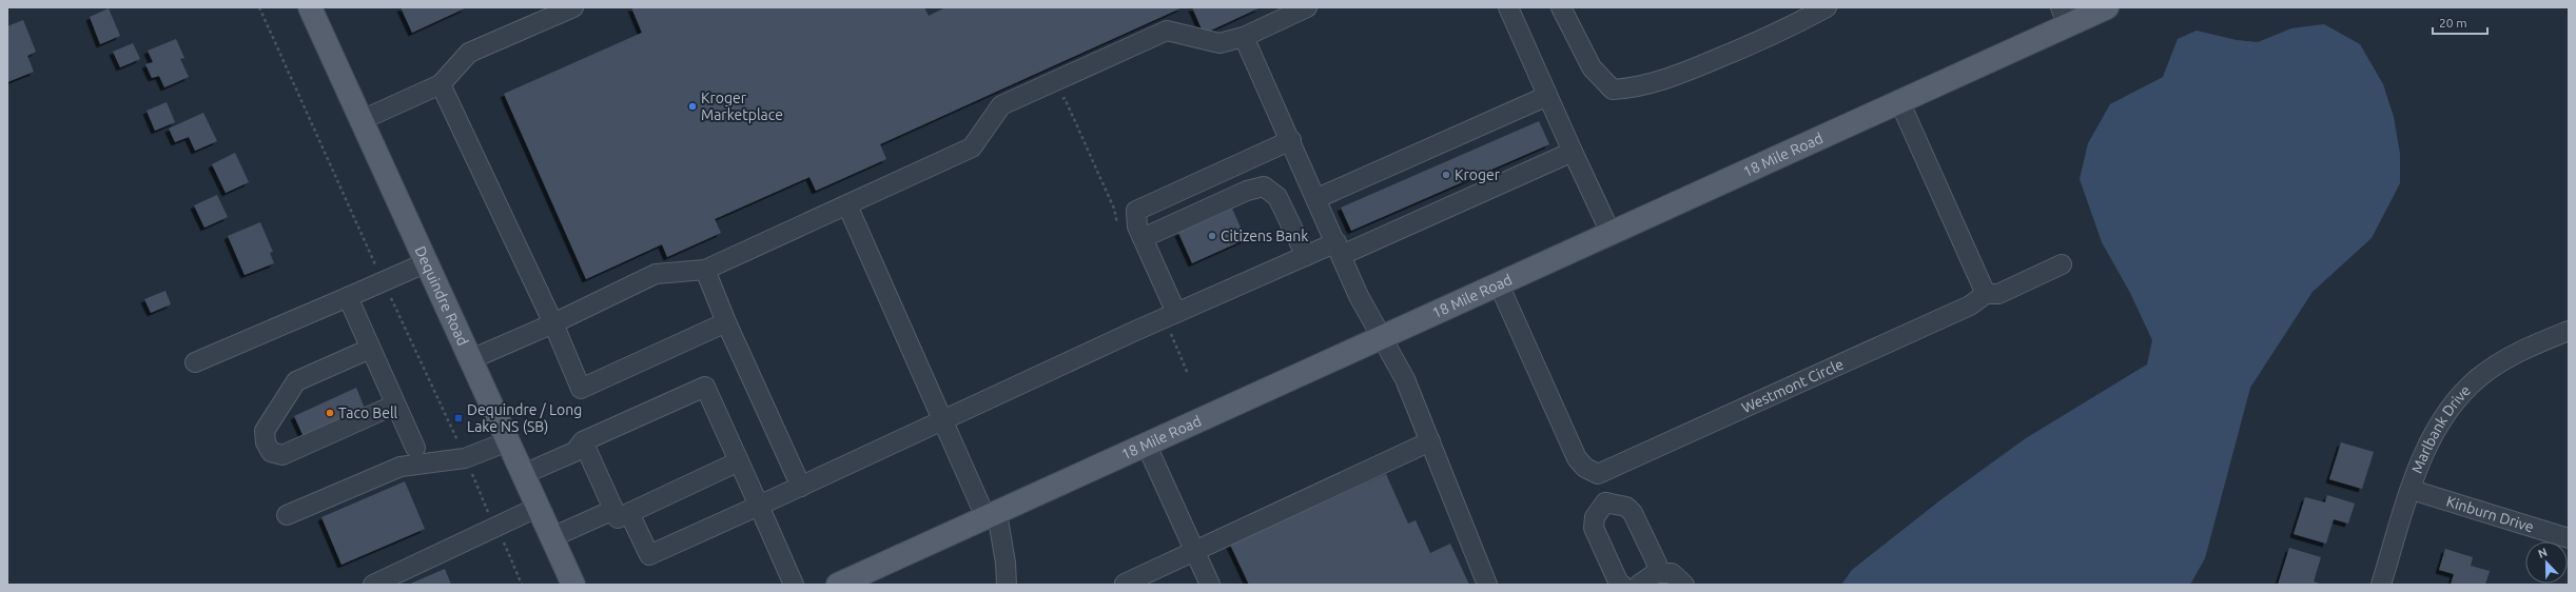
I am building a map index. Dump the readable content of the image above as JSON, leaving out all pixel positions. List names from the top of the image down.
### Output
{
  "streets": {
    "main road": ["18 Mile Road", "Dequindre Road"],
    "street": ["Westmont Circle", "Marlbank Drive", "Kinburn Drive"]
  },
  "crossings": [
    ["Marlbank Drive", "Kinburn Drive"]
  ],
  "places": {
    "other": [
      "Kroger Marketplace",
      "Kroger",
      "Citizens Bank",
      "Taco Bell"
    ],
    "transit": ["Dequindre / Long Lake NS (SB)"]
  },
  "scale_bar": "20 m",
  "north": "top"
}
